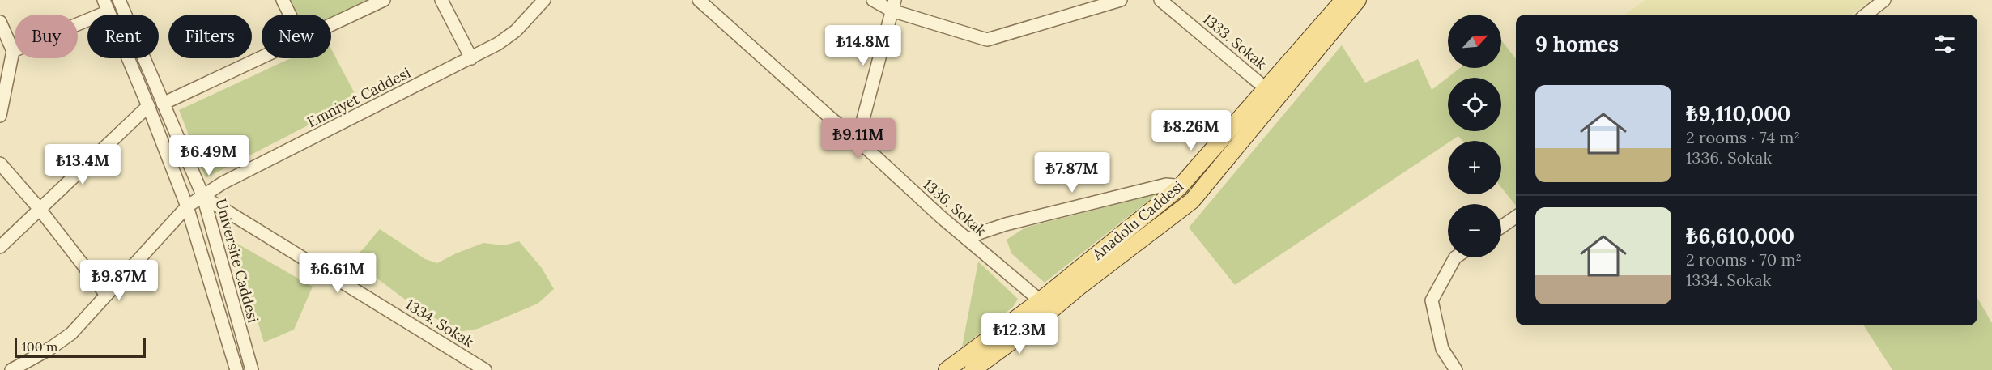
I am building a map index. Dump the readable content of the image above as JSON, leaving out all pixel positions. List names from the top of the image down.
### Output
{
  "streets": {
    "main road": ["Anadolu Caddesi"],
    "street": [
      "1333. Sokak",
      "Emniyet Caddesi",
      "1336. Sokak",
      "Universite Caddesi",
      "1334. Sokak"
    ]
  },
  "crossings": [
    ["1333. Sokak", "Anadolu Caddesi"],
    ["Emniyet Caddesi", "Universite Caddesi"],
    ["Emniyet Caddesi", "1334. Sokak"],
    ["1336. Sokak", "Anadolu Caddesi"],
    ["Universite Caddesi", "1334. Sokak"]
  ],
  "scale_bar": "100 m",
  "north": "top right",
  "page": {
    "map_buttons": ["+", "−"],
    "chip": [
      "Buy",
      "Rent",
      "Filters",
      "New"
    ],
    "heading": "9 homes",
    "price": [
      "₺14.8M",
      "₺8.26M",
      "₺9.11M",
      "₺6.49M",
      "₺13.4M",
      "₺7.87M",
      "₺6.61M",
      "₺9.87M",
      "₺12.3M"
    ],
    "list": [
      {
        "name": "₺9,110,000",
        "note": "2 rooms · 74 m² · 1336. Sokak"
      },
      {
        "name": "₺6,610,000",
        "note": "2 rooms · 70 m² · 1334. Sokak"
      }
    ],
    "scale": "100 m"
  }
}
